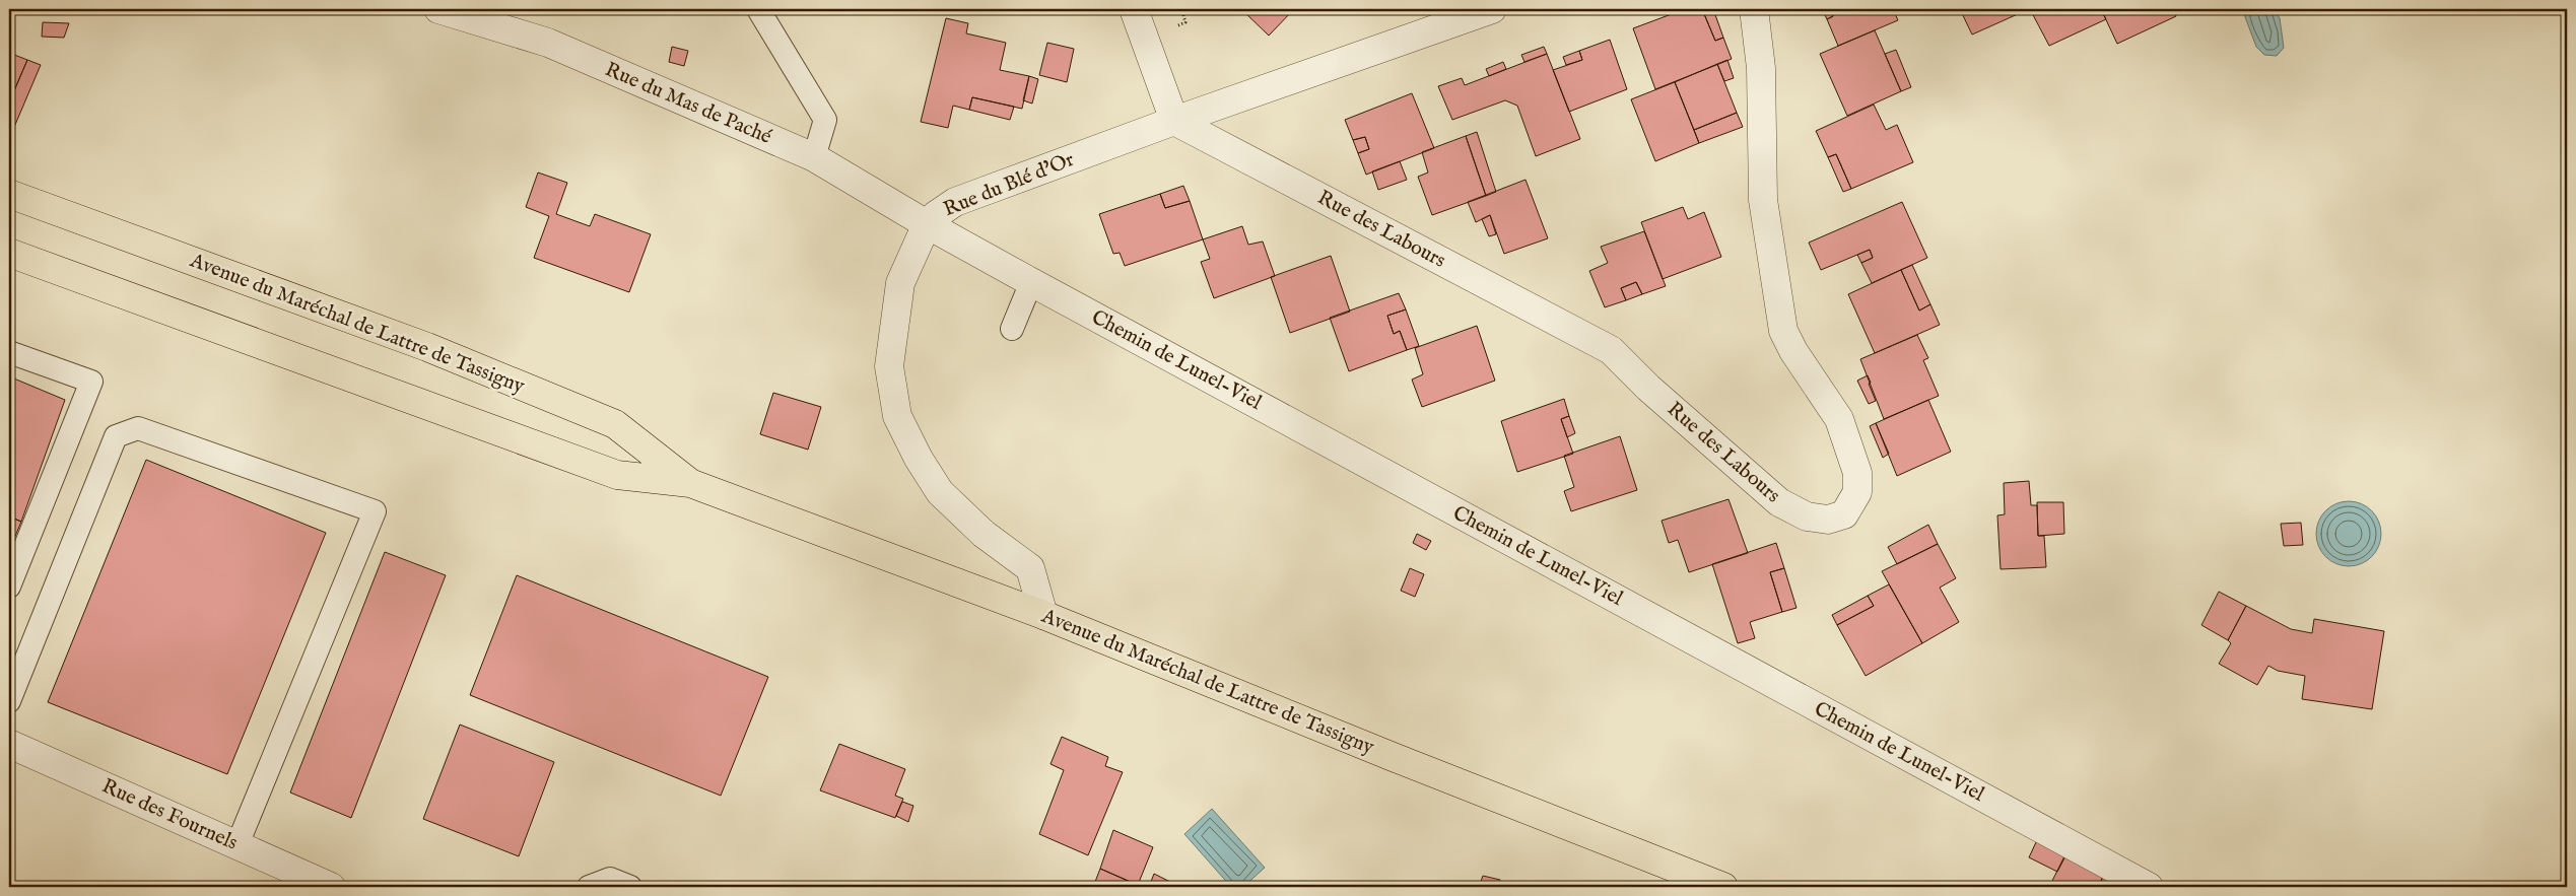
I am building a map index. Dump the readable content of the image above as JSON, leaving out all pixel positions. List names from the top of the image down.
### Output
{
  "streets": {
    "main road": ["Avenue du Maréchal de Lattre de Tassigny"],
    "street": [
      "Rue du Mas de Paché",
      "Rue du Blé d'Or",
      "Rue des Labours",
      "Chemin de Lunel-Viel",
      "Rue des Fournels"
    ]
  },
  "crossings": [
    ["Rue du Mas de Paché", "Rue du Blé d'Or"],
    ["Rue du Mas de Paché", "Chemin de Lunel-Viel"],
    ["Rue du Blé d'Or", "Rue des Labours"],
    ["Rue du Blé d'Or", "Avenue du Maréchal de Lattre de Tassigny"],
    ["Rue du Blé d'Or", "Chemin de Lunel-Viel"]
  ]
}
